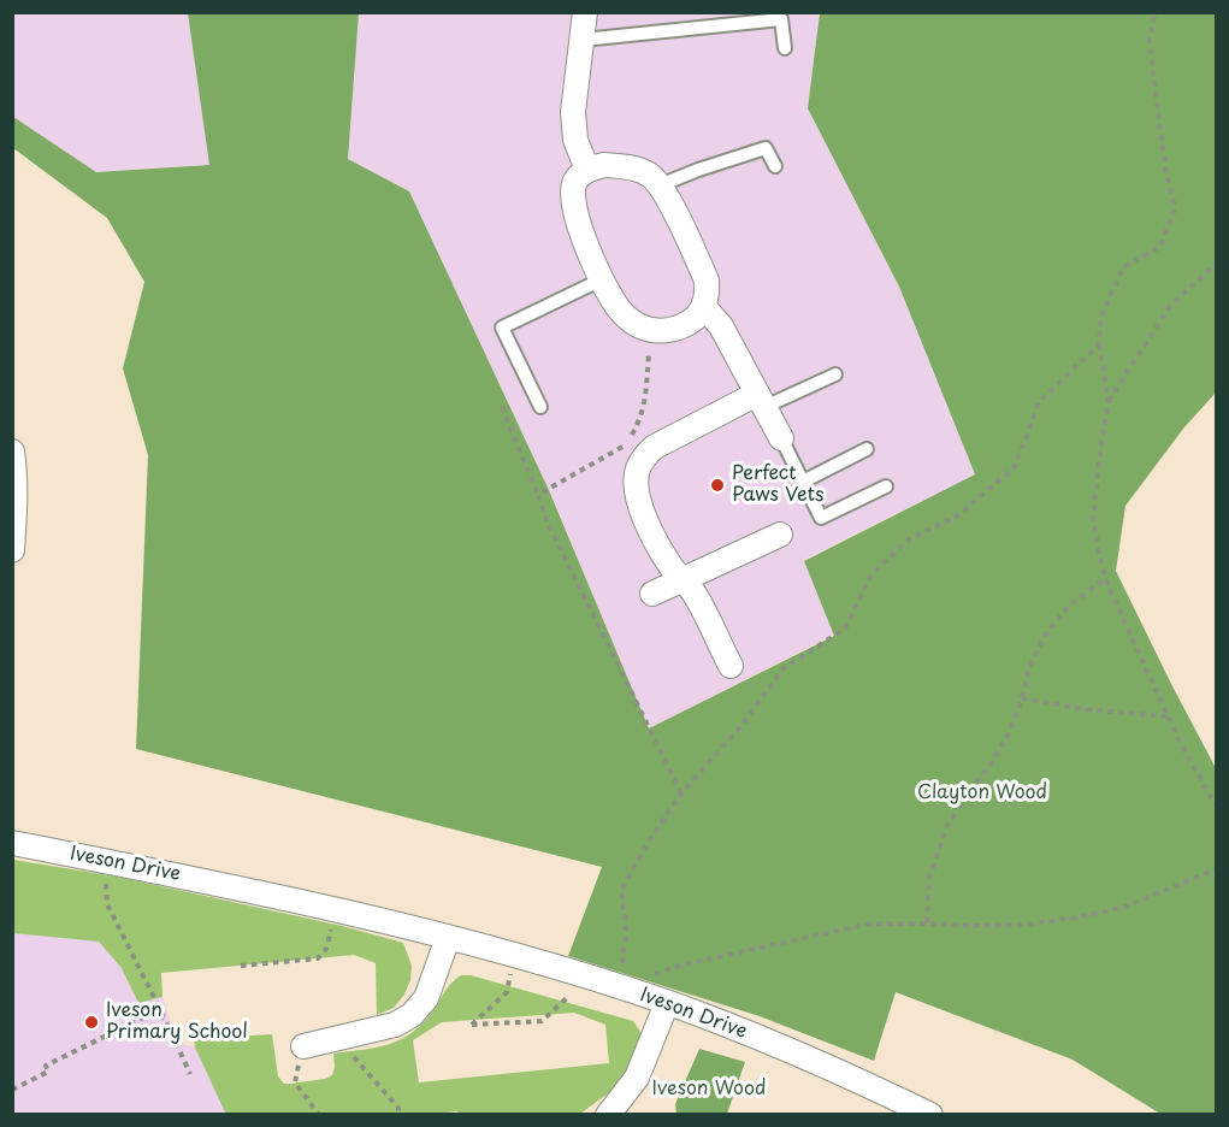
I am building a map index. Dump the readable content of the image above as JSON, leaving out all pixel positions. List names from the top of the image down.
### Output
{
  "streets": {
    "street": ["Iveson Drive"]
  },
  "parks": ["Clayton Wood", "Iveson Wood"],
  "places": ["Perfect Paws Vets", "Iveson Primary School"]
}
